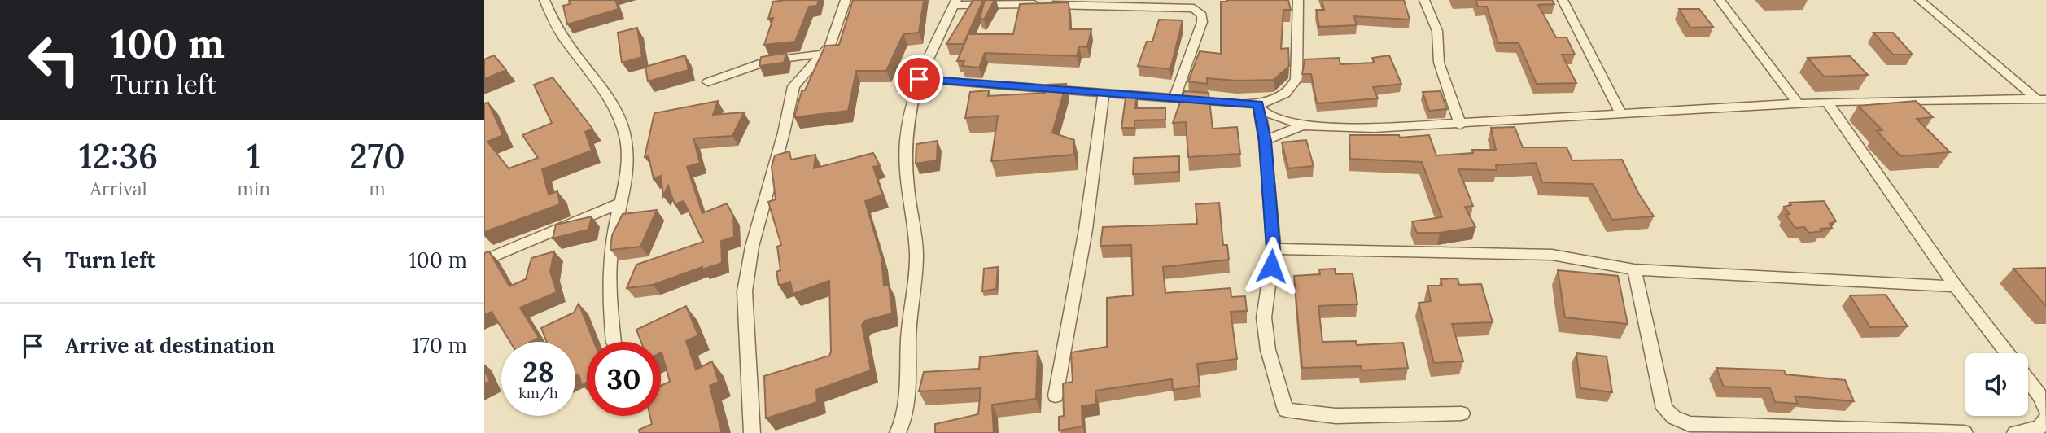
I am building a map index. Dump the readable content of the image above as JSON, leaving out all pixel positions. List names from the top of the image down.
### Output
{
  "page": {
    "turn": ["100 m", "Turn left"],
    "eta": [
      "12:36",
      "Arrival",
      "1",
      "min",
      "270",
      "m"
    ],
    "list": [
      {
        "name": "Turn left",
        "value": "100 m"
      },
      {
        "name": "Arrive at destination",
        "value": "170 m"
      }
    ],
    "speed": "28 km/h",
    "limit": "30"
  }
}
